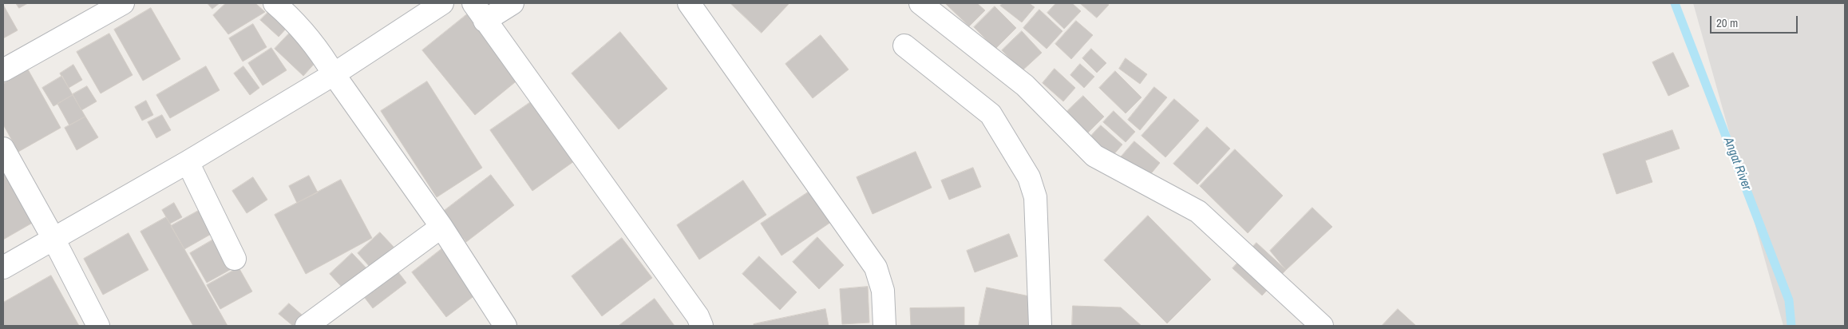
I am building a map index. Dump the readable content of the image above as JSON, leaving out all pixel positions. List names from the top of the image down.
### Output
{
  "water": ["Angat River"],
  "scale_bar": "20 m"
}
